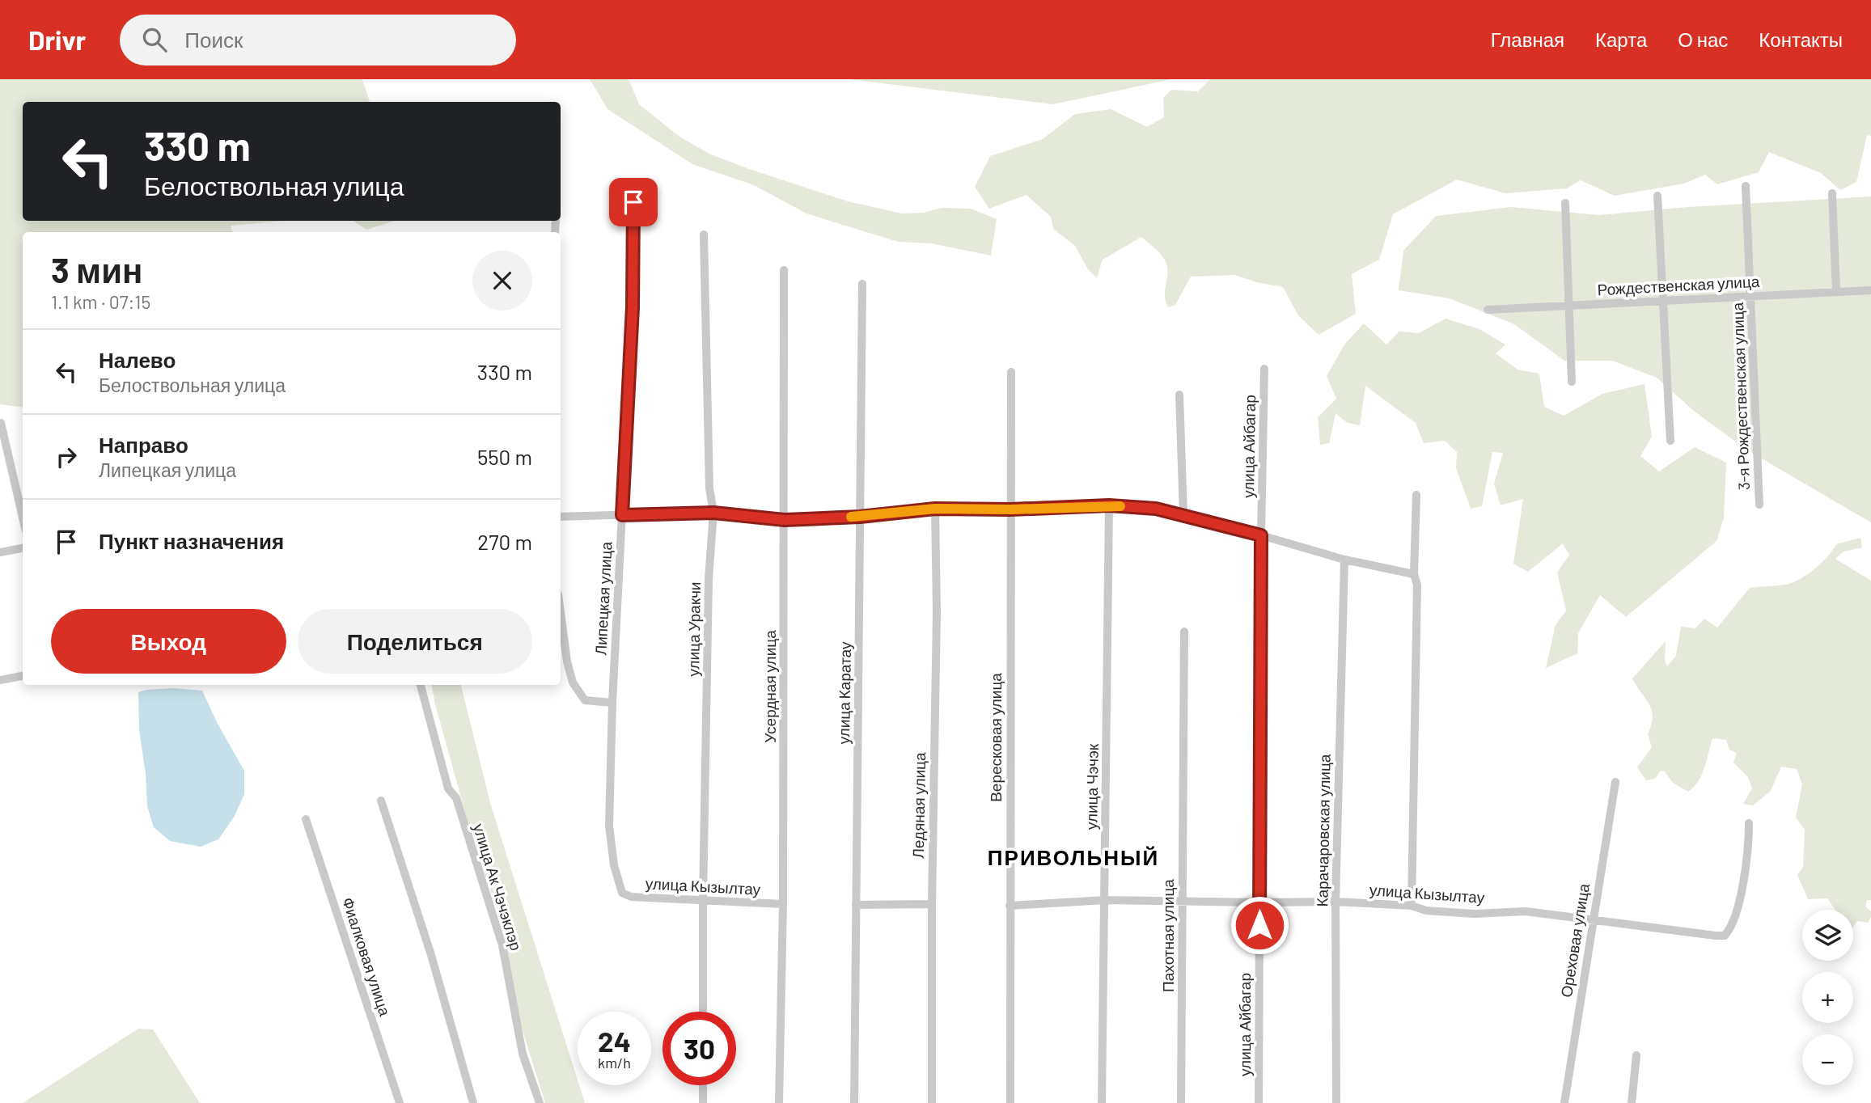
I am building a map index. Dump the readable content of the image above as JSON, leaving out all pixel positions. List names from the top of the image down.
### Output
{
  "streets": {
    "street": [
      "Рождественская улица",
      "3-я Рождественская улица",
      "улица Айбагар",
      "Липецкая улица",
      "улица Уракчи",
      "Усердная улица",
      "улица Каратау",
      "Вересковая улица",
      "улица Чэчэк",
      "Ледяная улица",
      "Карачаровская улица",
      "улица Кызылтау",
      "улица Ак Чэчэклэр",
      "Пахотная улица",
      "Ореховая улица",
      "Фиалковая улица"
    ]
  },
  "crossings": [
    ["Рождественская улица", "3-я Рождественская улица"],
    ["улица Айбагар", "улица Кызылтау"],
    ["Липецкая улица", "улица Кызылтау"],
    ["улица Уракчи", "улица Кызылтау"],
    ["Усердная улица", "улица Кызылтау"],
    ["Вересковая улица", "улица Кызылтау"],
    ["улица Чэчэк", "улица Кызылтау"],
    ["Карачаровская улица", "улица Кызылтау"],
    ["улица Кызылтау", "Пахотная улица"],
    ["улица Кызылтау", "Ореховая улица"]
  ],
  "districts": ["ПРИВОЛЬНЫЙ"],
  "page": {
    "header": "Drivr",
    "search": "Поиск",
    "nav": [
      "Главная",
      "Карта",
      "О нас",
      "Контакты"
    ],
    "turn": ["330 m", "Белоствольная улица"],
    "heading": ["3 мин", "1.1 km · 07:15"],
    "list": [
      {
        "name": "Налево",
        "note": "Белоствольная улица",
        "value": "330 m"
      },
      {
        "name": "Направо",
        "note": "Липецкая улица",
        "value": "550 m"
      },
      {
        "name": "Пункт назначения",
        "value": "270 m"
      }
    ],
    "buttons": ["Выход", "Поделиться"],
    "map_buttons": ["+", "−"],
    "speed": "24 km/h",
    "limit": "30"
  }
}
